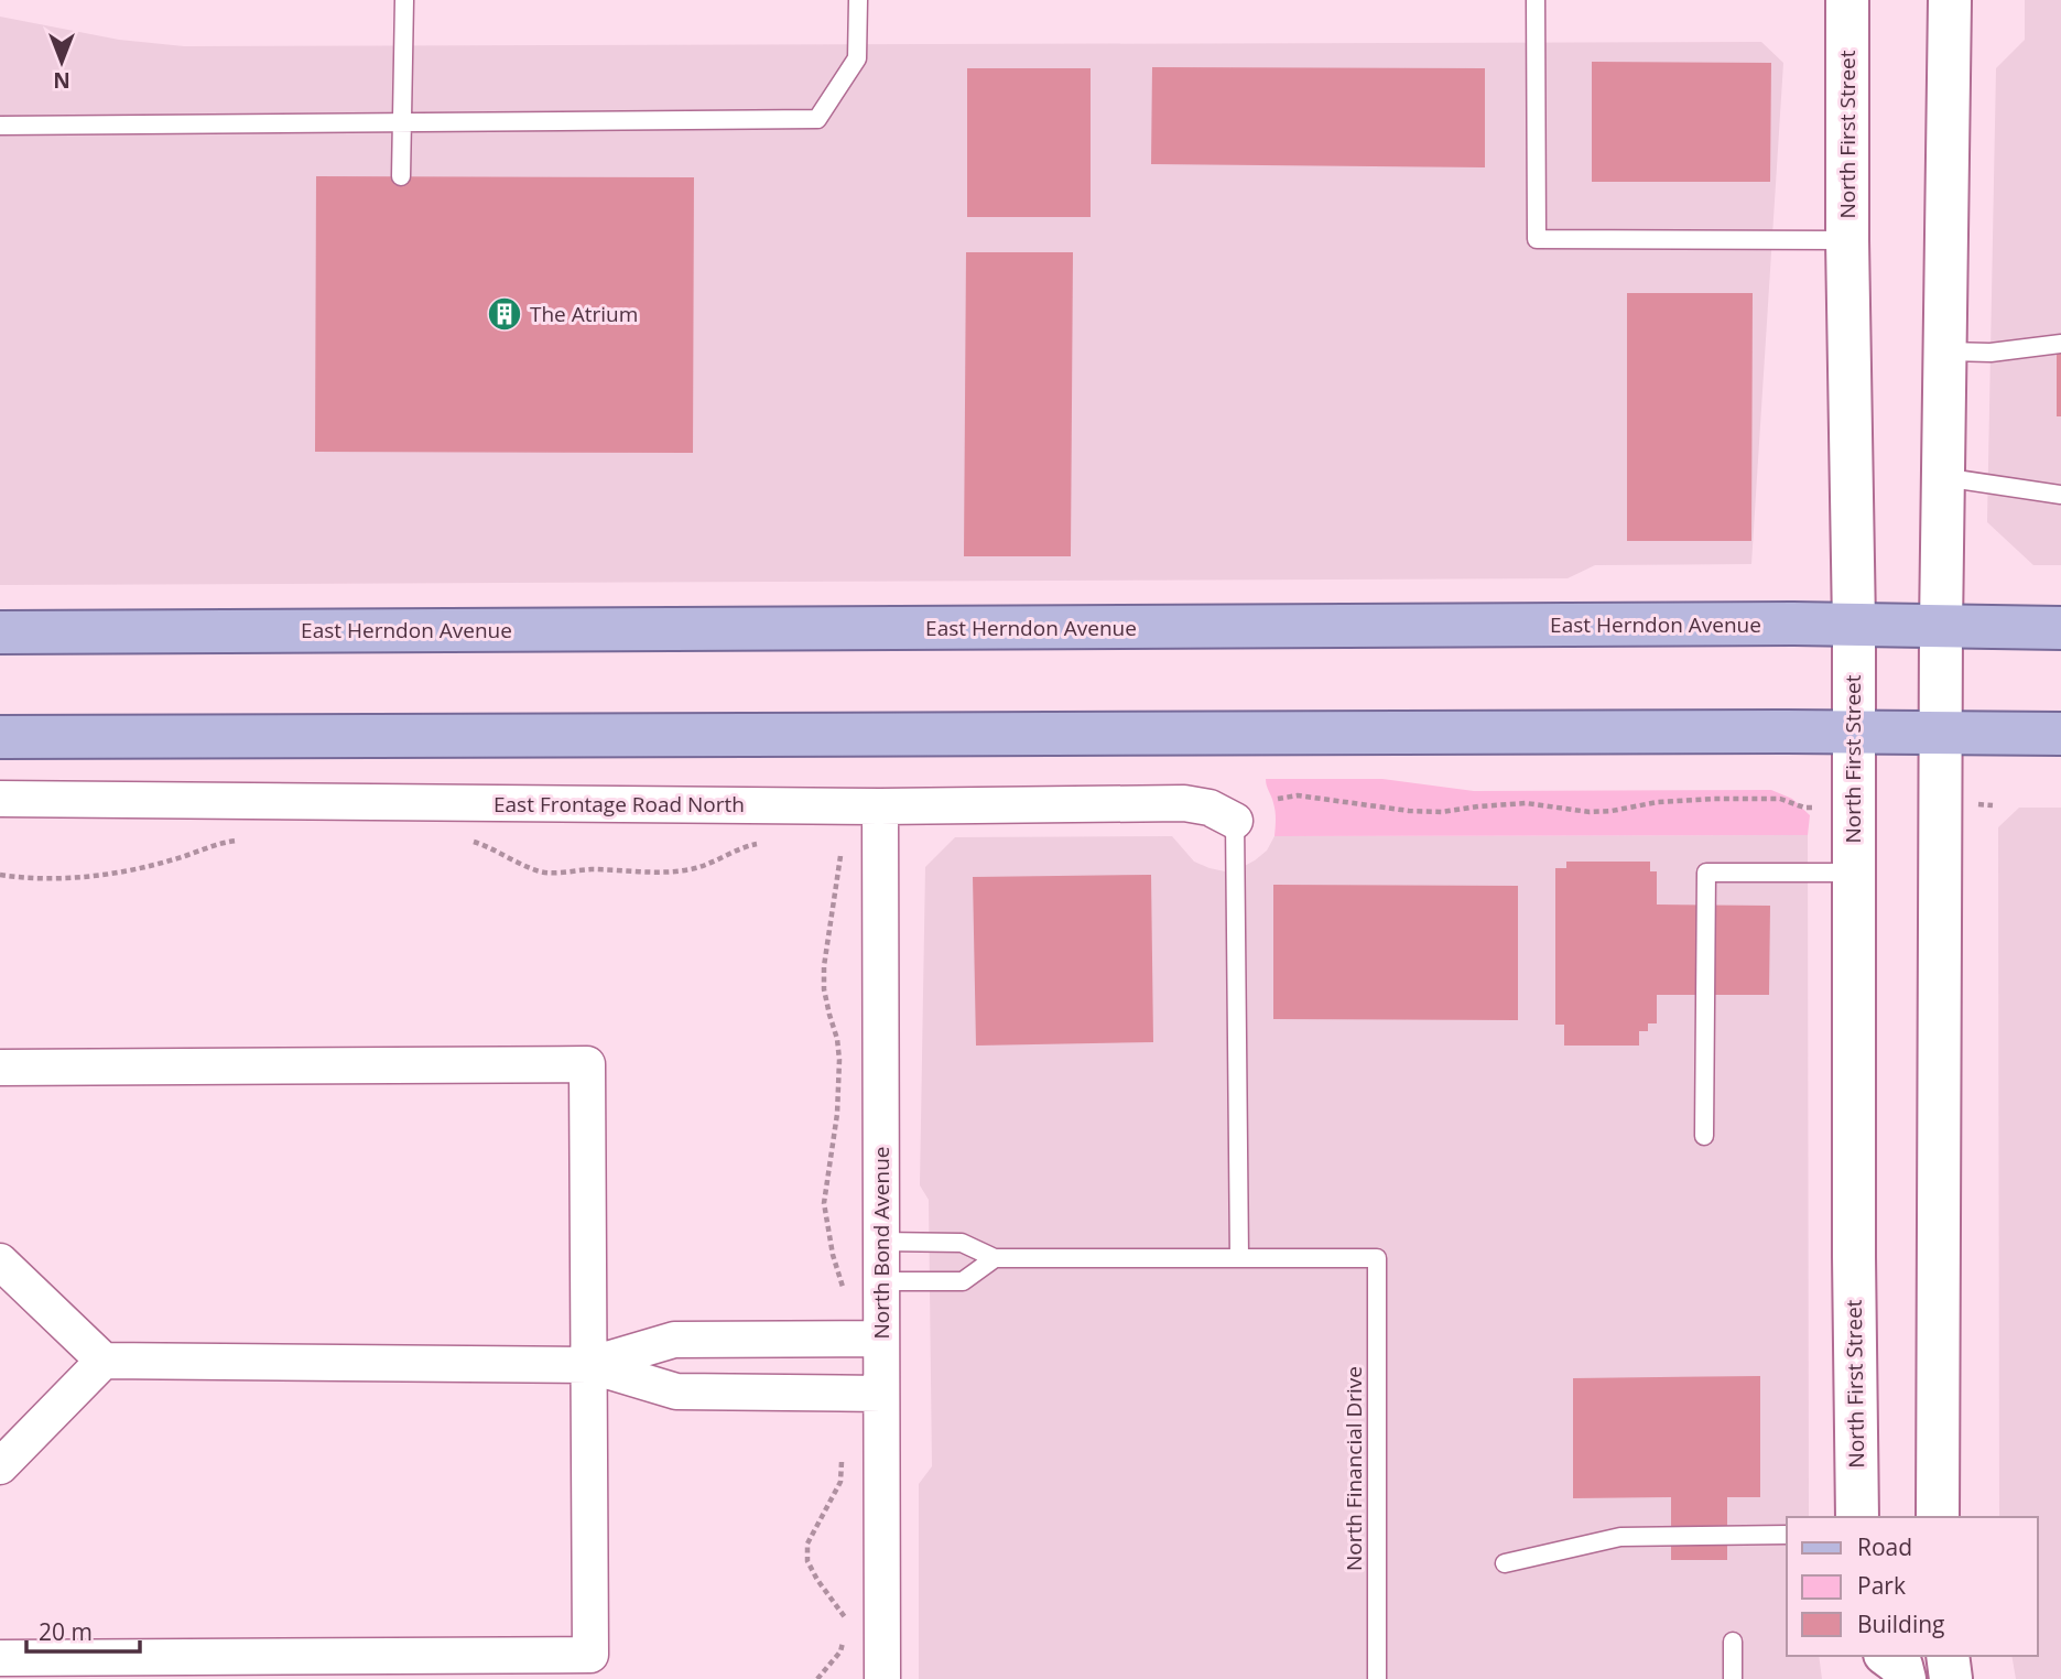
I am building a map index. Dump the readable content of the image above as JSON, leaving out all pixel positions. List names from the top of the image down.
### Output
{
  "streets": {
    "main road": ["North First Street", "East Herndon Avenue"],
    "street": ["East Frontage Road North", "North Bond Avenue"],
    "lane": ["North Financial Drive"]
  },
  "crossings": [
    ["North First Street", "East Herndon Avenue"],
    ["East Frontage Road North", "North Bond Avenue"]
  ],
  "places": {
    "building": ["The Atrium"]
  },
  "legend": ["Road", "Park", "Building"],
  "scale_bar": "20 m",
  "north": "bottom"
}
